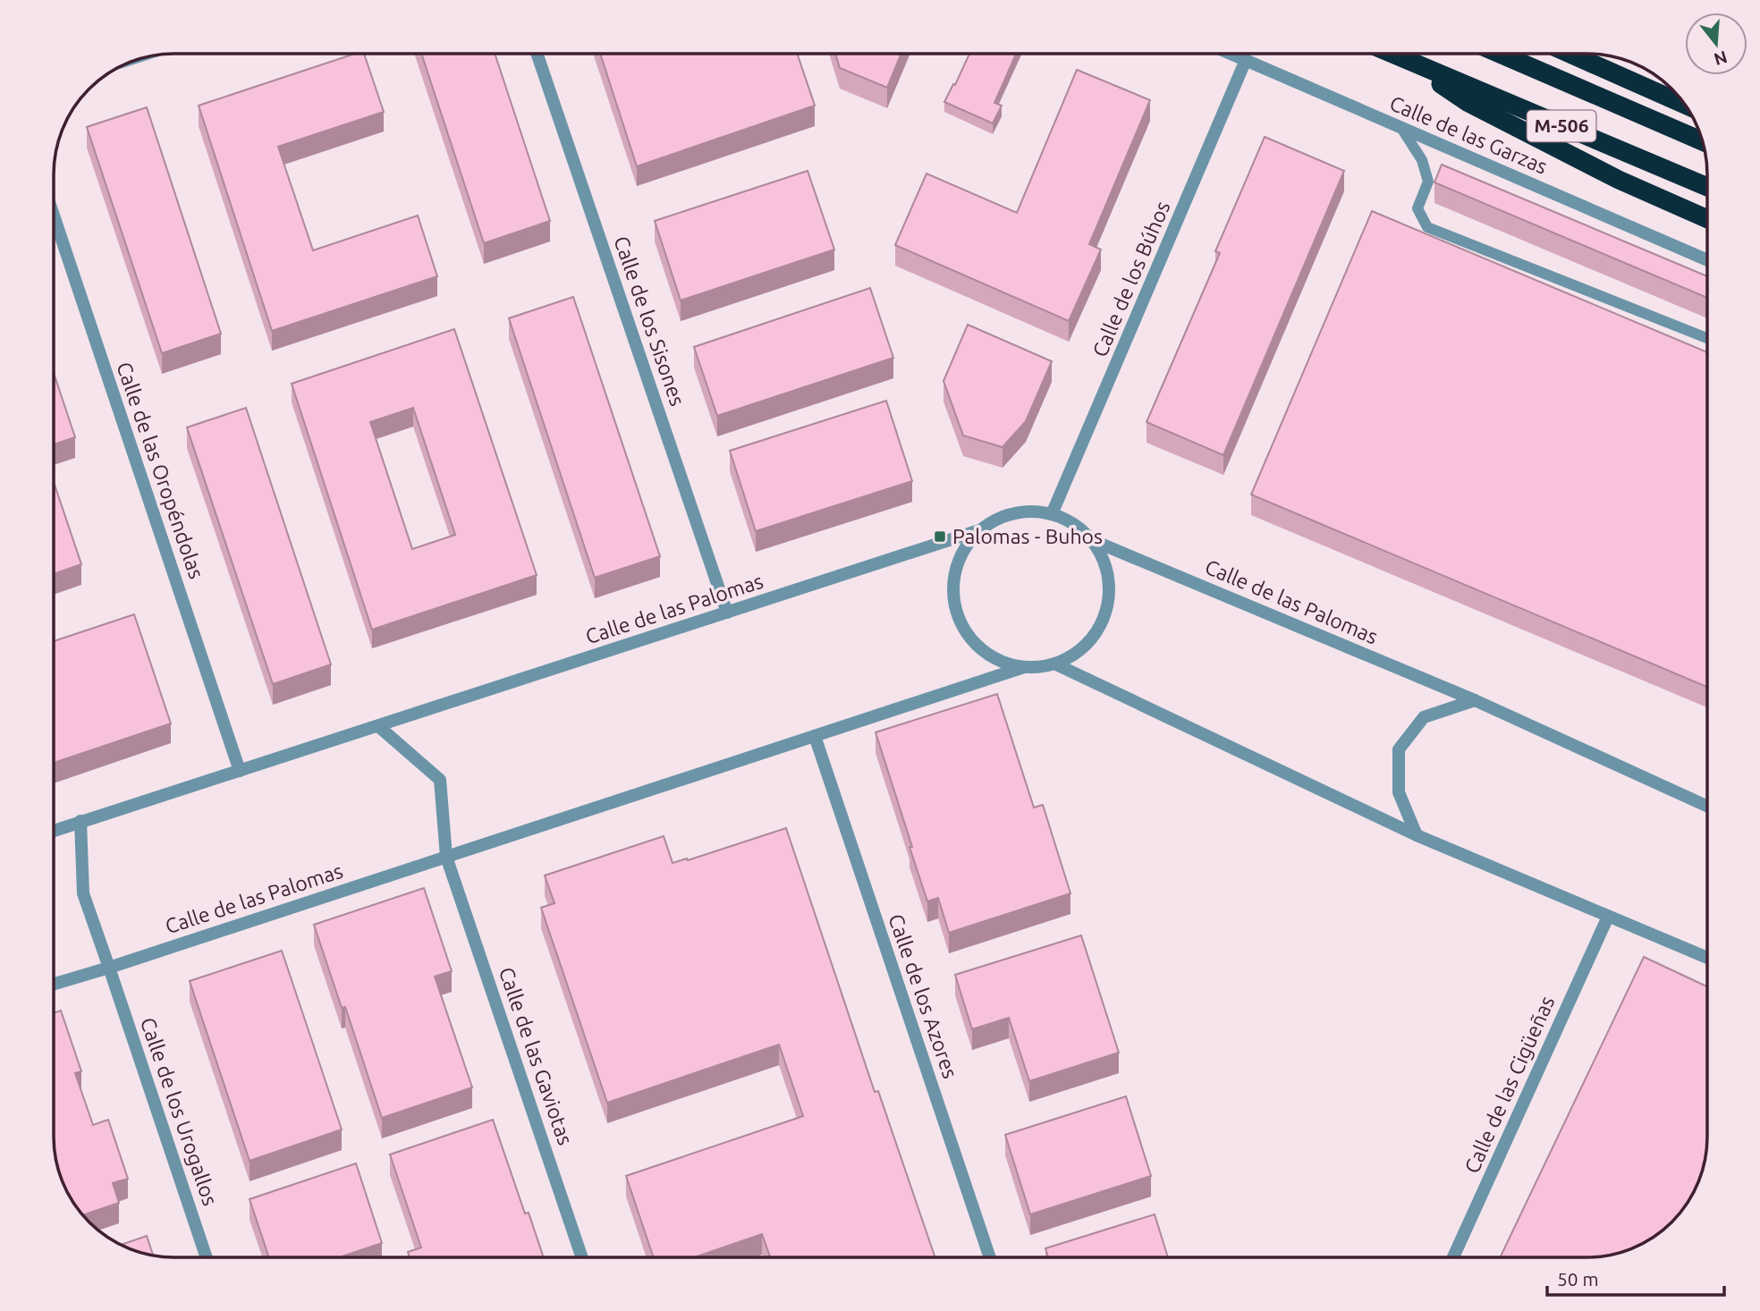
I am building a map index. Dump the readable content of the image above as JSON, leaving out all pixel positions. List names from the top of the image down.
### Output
{
  "streets": {
    "highway": ["M-506"],
    "street": [
      "Calle de las Garzas",
      "Calle de los Búhos",
      "Calle de los Sisones",
      "Calle de las Oropéndolas",
      "Calle de las Palomas",
      "Calle de los Azores",
      "Calle de las Gaviotas",
      "Calle de las Cigüeñas",
      "Calle de los Urogallos"
    ]
  },
  "crossings": [
    ["Calle de las Garzas", "Calle de los Búhos"],
    ["Calle de los Búhos", "Calle de las Palomas"],
    ["Calle de los Sisones", "Calle de las Palomas"],
    ["Calle de las Oropéndolas", "Calle de las Palomas"],
    ["Calle de las Palomas", "Calle de los Azores"],
    ["Calle de las Palomas", "Calle de las Gaviotas"],
    ["Calle de las Palomas", "Calle de los Urogallos"]
  ],
  "places": {
    "transit": ["Palomas - Buhos"]
  },
  "scale_bar": "50 m",
  "north": "bottom"
}
